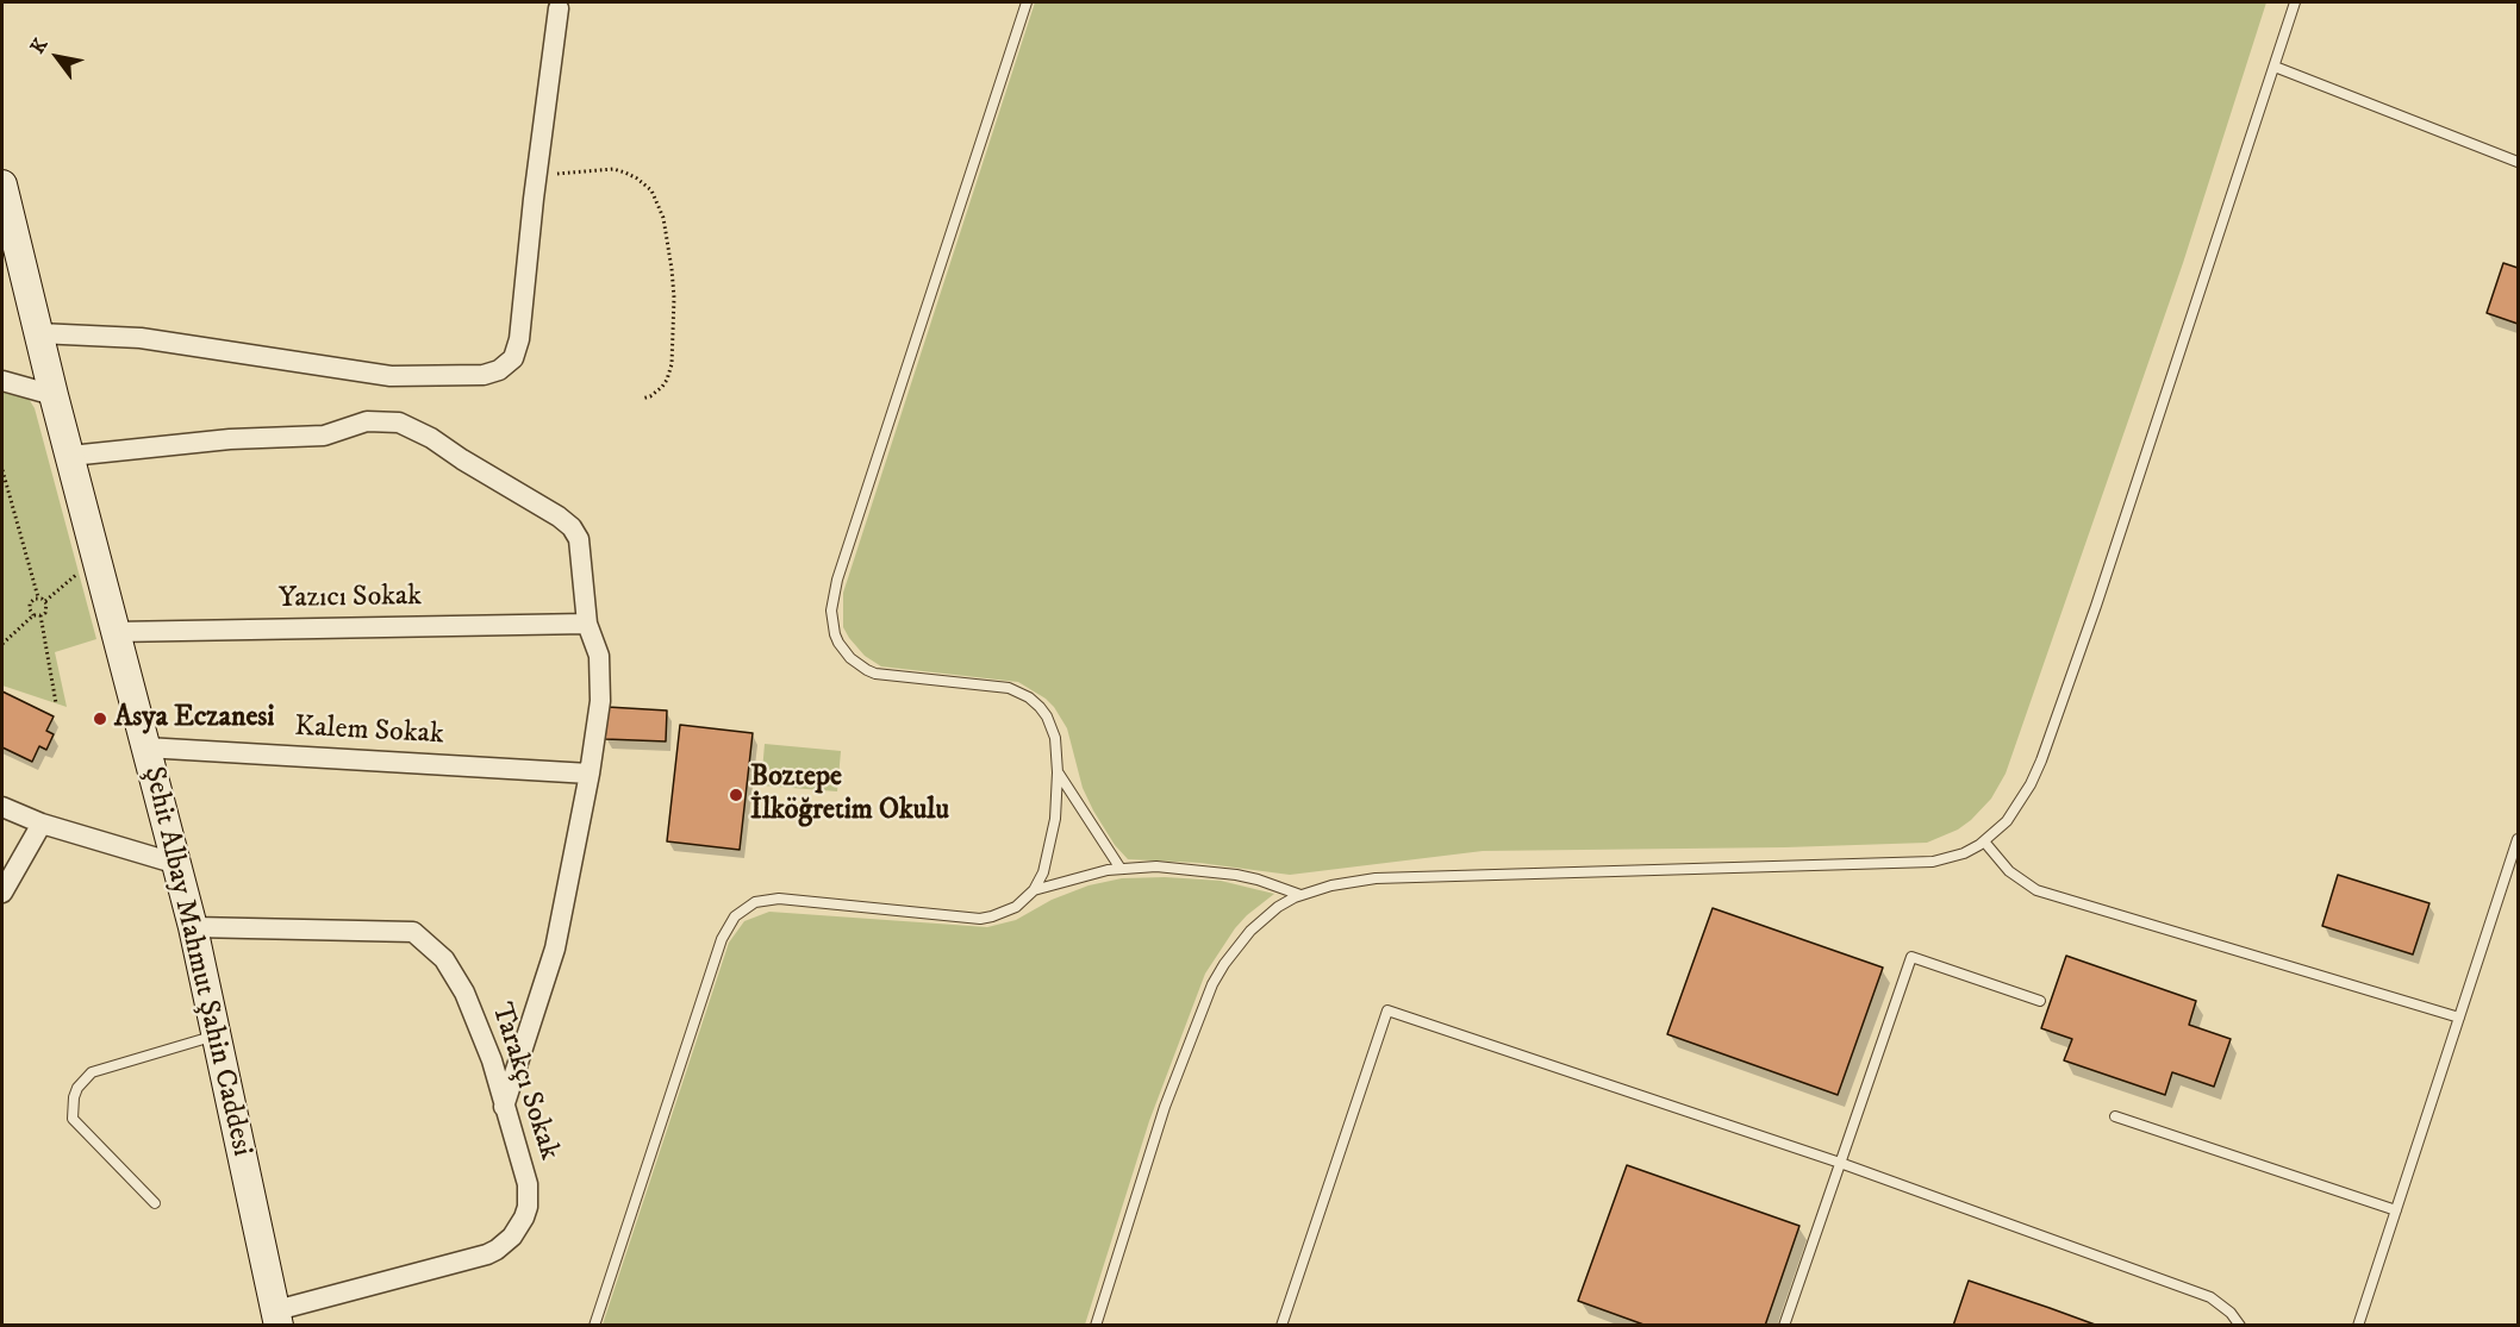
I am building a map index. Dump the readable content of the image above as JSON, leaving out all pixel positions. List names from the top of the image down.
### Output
{
  "streets": {
    "street": [
      "Yazıcı Sokak",
      "Kalem Sokak",
      "Şehit Albay Mahmut Şahin Caddesi",
      "Tarakçı Sokak"
    ]
  },
  "crossings": [
    ["Yazıcı Sokak", "Şehit Albay Mahmut Şahin Caddesi"],
    ["Kalem Sokak", "Şehit Albay Mahmut Şahin Caddesi"],
    ["Şehit Albay Mahmut Şahin Caddesi", "Tarakçı Sokak"]
  ],
  "places": ["Asya Eczanesi", "Boztepe İlköğretim Okulu"],
  "north": "top left"
}
